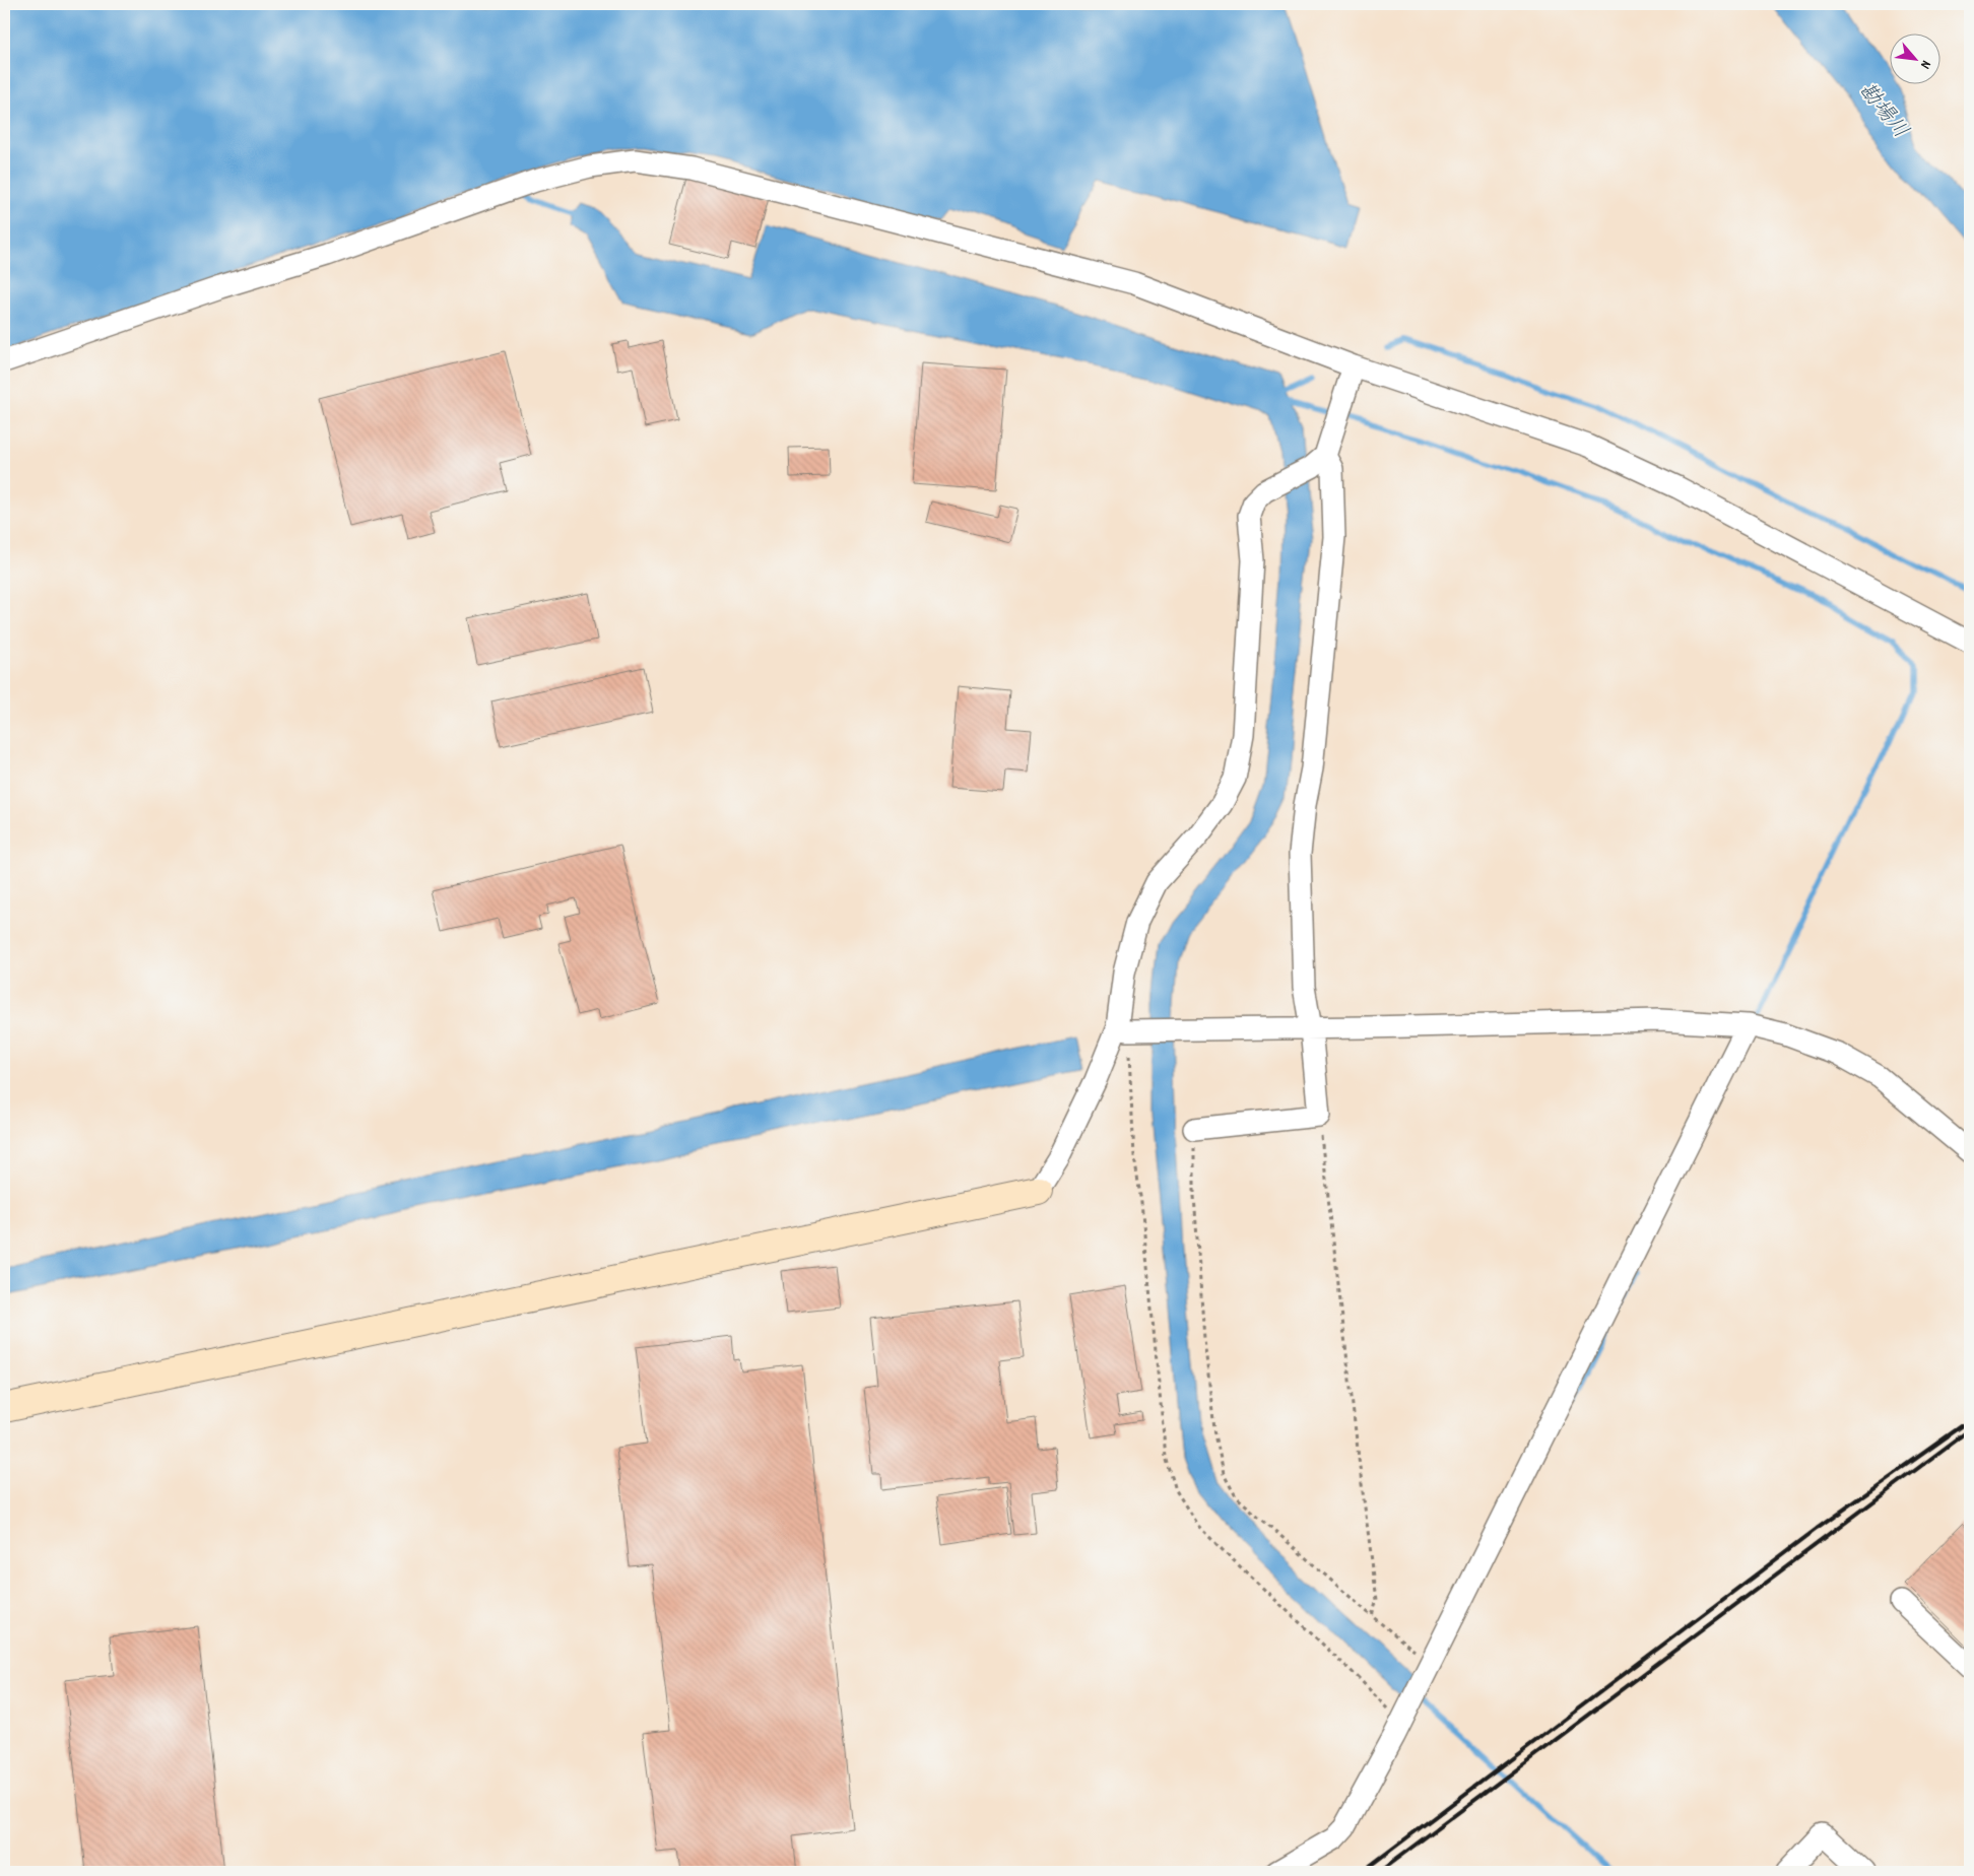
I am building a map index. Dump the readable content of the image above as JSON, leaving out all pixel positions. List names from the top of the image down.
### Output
{
  "water": ["勘場川"],
  "north": "bottom right"
}
